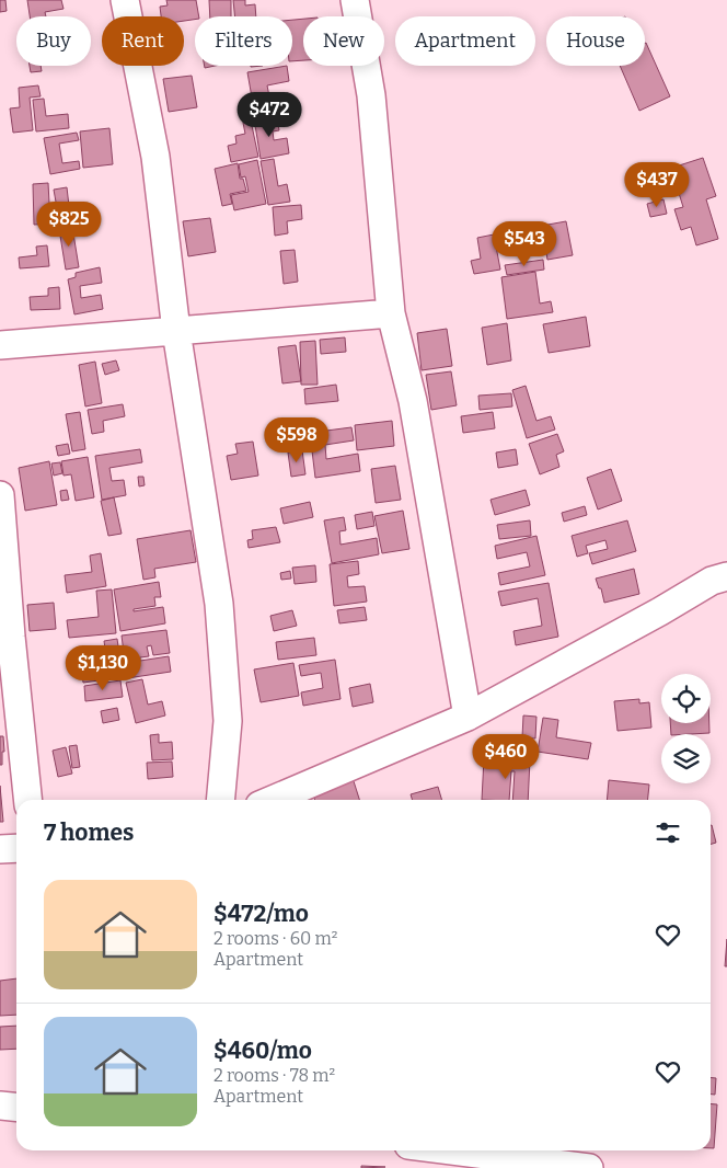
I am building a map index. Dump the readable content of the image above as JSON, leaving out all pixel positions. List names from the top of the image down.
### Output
{
  "page": {
    "chip": [
      "Buy",
      "Rent",
      "Filters",
      "New",
      "Apartment",
      "House"
    ],
    "price": [
      "$472",
      "$437",
      "$825",
      "$543",
      "$598",
      "$1,130",
      "$460"
    ],
    "heading": "7 homes",
    "list": [
      {
        "name": "$472/mo",
        "note": "2 rooms · 60 m² · Apartment"
      },
      {
        "name": "$460/mo",
        "note": "2 rooms · 78 m² · Apartment"
      }
    ]
  }
}
